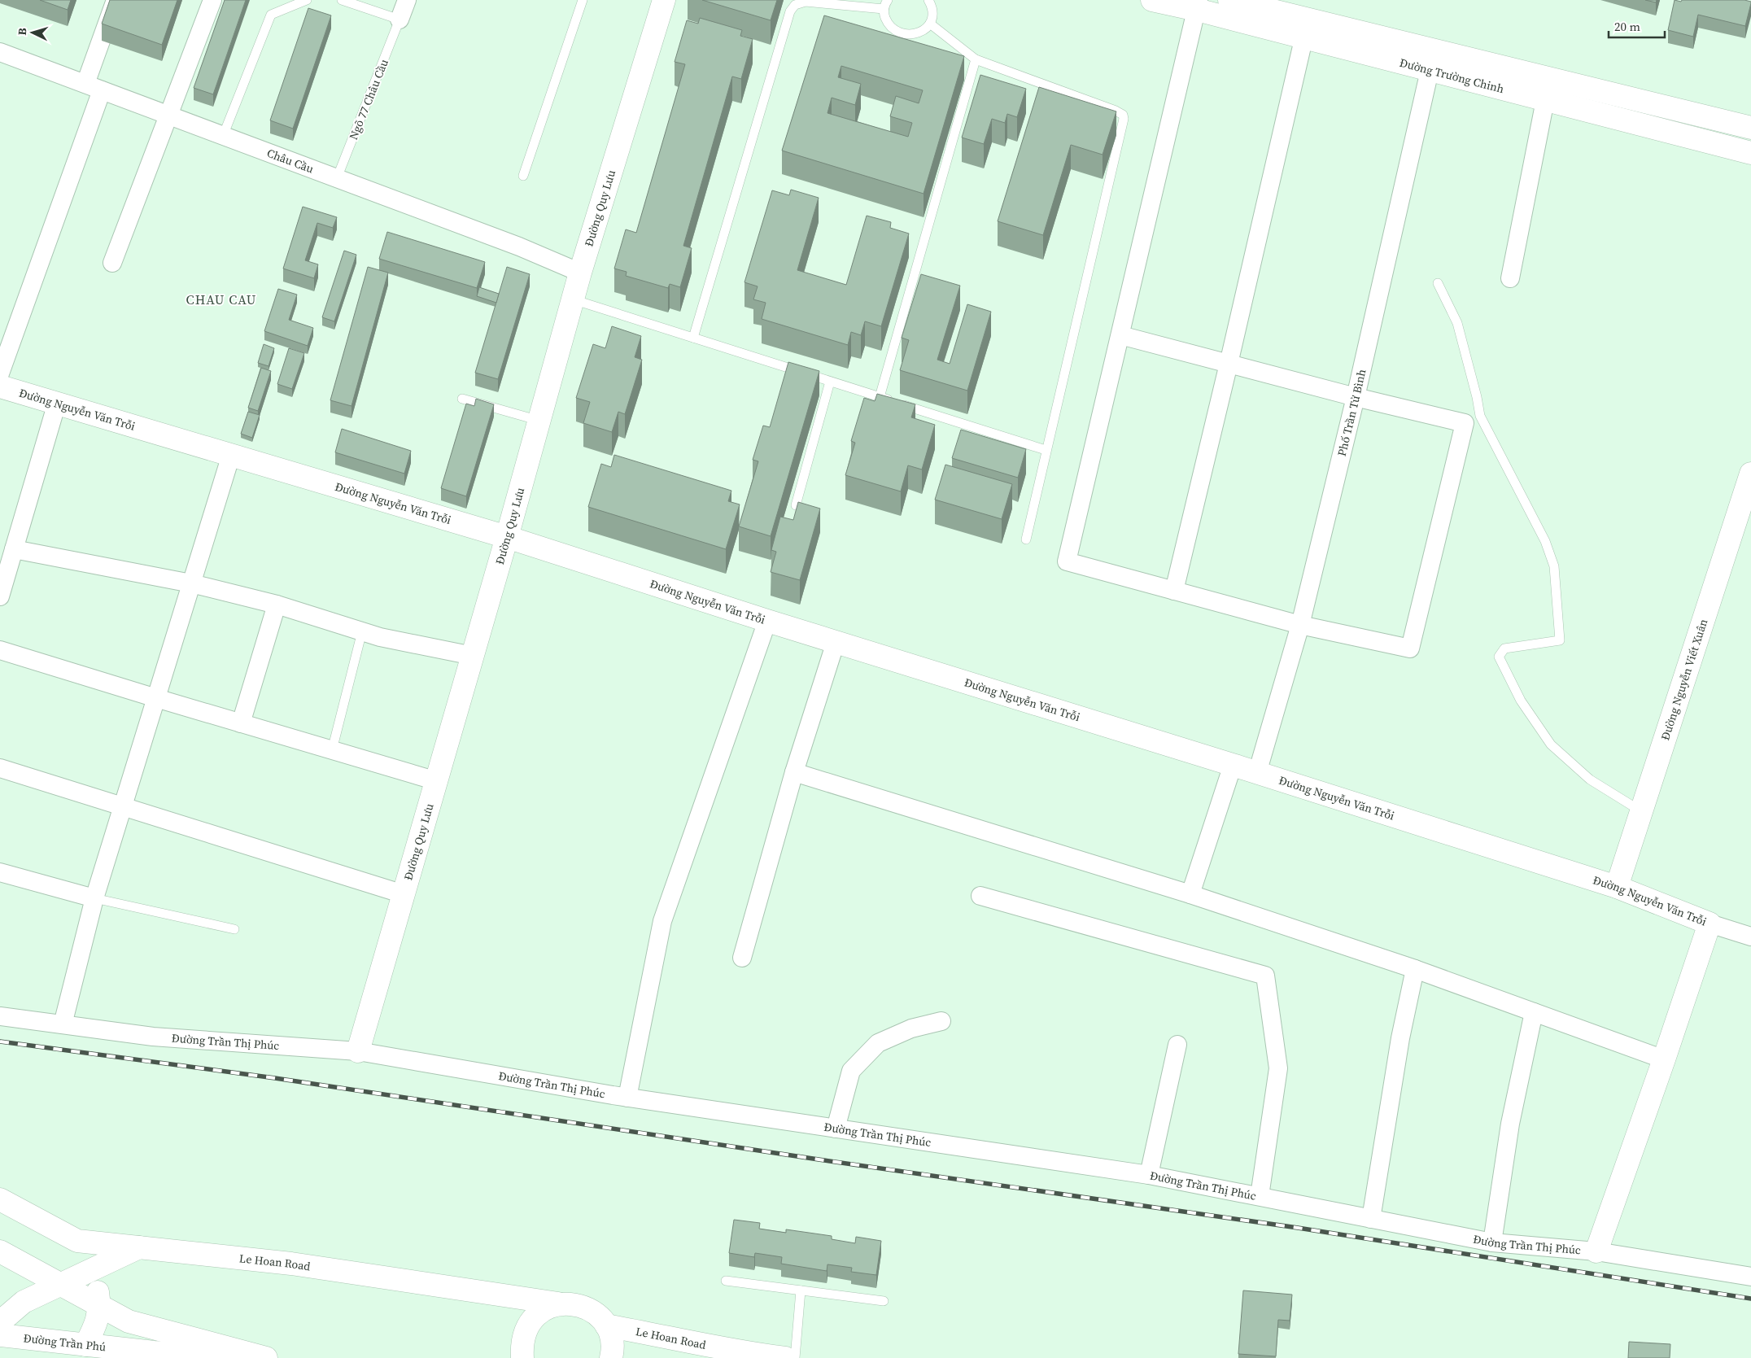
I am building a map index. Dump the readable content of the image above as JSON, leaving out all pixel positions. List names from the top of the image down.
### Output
{
  "streets": {
    "street": [
      "Đường Trường Chinh",
      "Châu Cầu",
      "Đường Quy Lưu",
      "Đường Nguyễn Văn Trỗi",
      "Phố Trần Tử Bình",
      "Đường Nguyễn Viết Xuân",
      "Đường Trần Thị Phúc",
      "Le Hoan Road",
      "Đường Trần Phú"
    ],
    "lane": ["Ngõ 77 Châu Cầu"]
  },
  "crossings": [
    ["Đường Trường Chinh", "Phố Trần Tử Bình"],
    ["Ngõ 77 Châu Cầu", "Châu Cầu"],
    ["Châu Cầu", "Đường Quy Lưu"],
    ["Đường Quy Lưu", "Đường Nguyễn Văn Trỗi"],
    ["Đường Quy Lưu", "Đường Trần Thị Phúc"],
    ["Đường Nguyễn Văn Trỗi", "Phố Trần Tử Bình"],
    ["Đường Nguyễn Văn Trỗi", "Đường Nguyễn Viết Xuân"],
    ["Đường Nguyễn Văn Trỗi", "Đường Trần Thị Phúc"]
  ],
  "districts": ["CHAU CAU"],
  "scale_bar": "20 m",
  "north": "left"
}
